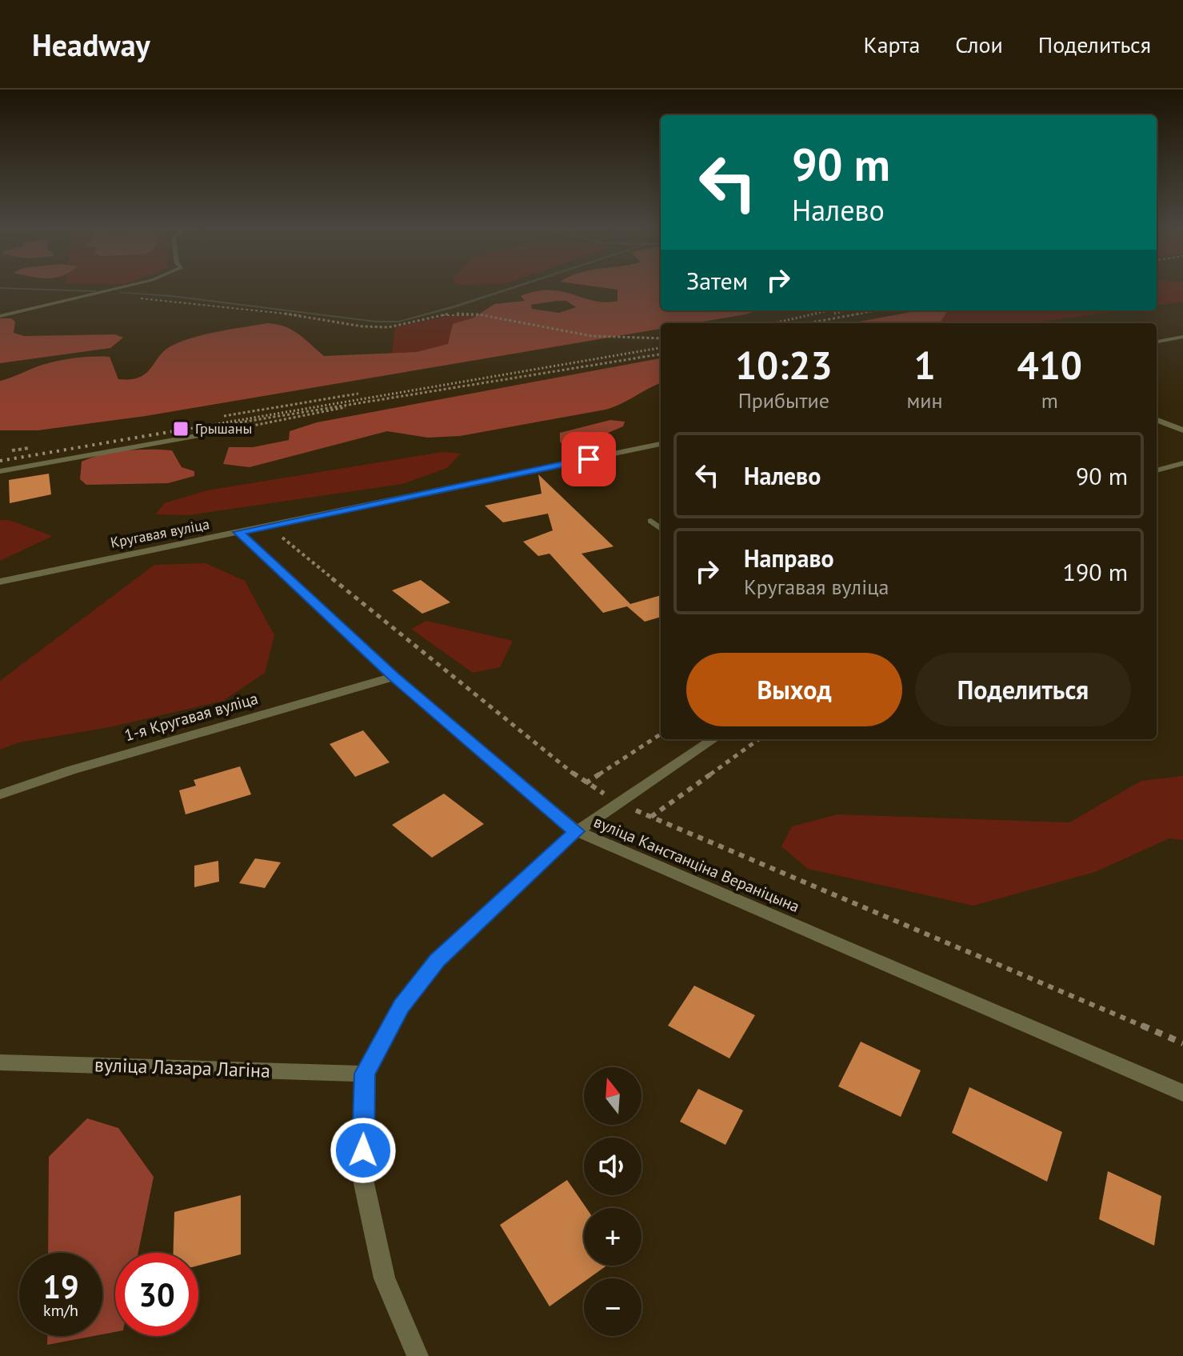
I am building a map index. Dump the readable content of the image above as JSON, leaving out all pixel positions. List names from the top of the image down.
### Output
{
  "streets": {
    "street": [
      "Кругавая вуліца",
      "1-я Кругавая вуліца",
      "вуліца Канстанціна Вераніцына",
      "вуліца Лазара Лагіна"
    ]
  },
  "crossings": [
    ["Кругавая вуліца", "вуліца Канстанціна Вераніцына"],
    ["1-я Кругавая вуліца", "вуліца Канстанціна Вераніцына"]
  ],
  "places": {
    "transit": ["Грышаны"]
  },
  "north": "top",
  "page": {
    "header": "Headway",
    "nav": ["Карта", "Слои", "Поделиться"],
    "turn": ["90 m", "Налево"],
    "then": "Затем",
    "eta": [
      "10:23",
      "Прибытие",
      "1",
      "мин",
      "410",
      "m"
    ],
    "list": [
      {
        "name": "Налево",
        "value": "90 m"
      },
      {
        "name": "Направо",
        "note": "Кругавая вуліца",
        "value": "190 m"
      }
    ],
    "buttons": ["Выход", "Поделиться"],
    "map_buttons": ["+", "−"],
    "speed": "19 km/h",
    "limit": "30"
  }
}
